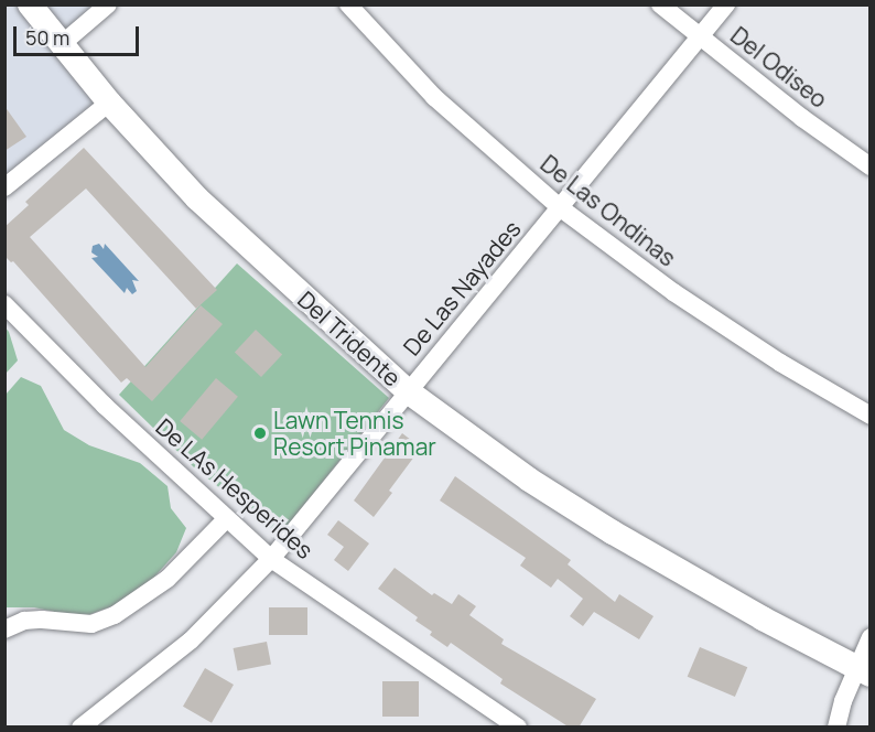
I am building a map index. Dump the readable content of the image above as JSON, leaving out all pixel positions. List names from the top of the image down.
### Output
{
  "streets": {
    "main road": ["Del Tridente"],
    "street": [
      "Del Odiseo",
      "De Las Ondinas",
      "De Las Nayades",
      "De LAs Hesperides"
    ]
  },
  "crossings": [
    ["Del Odiseo", "De Las Nayades"],
    ["De Las Ondinas", "De Las Nayades"],
    ["De Las Nayades", "Del Tridente"],
    ["De Las Nayades", "De LAs Hesperides"]
  ],
  "places": ["Lawn Tennis Resort Pinamar"],
  "scale_bar": "50 m"
}
